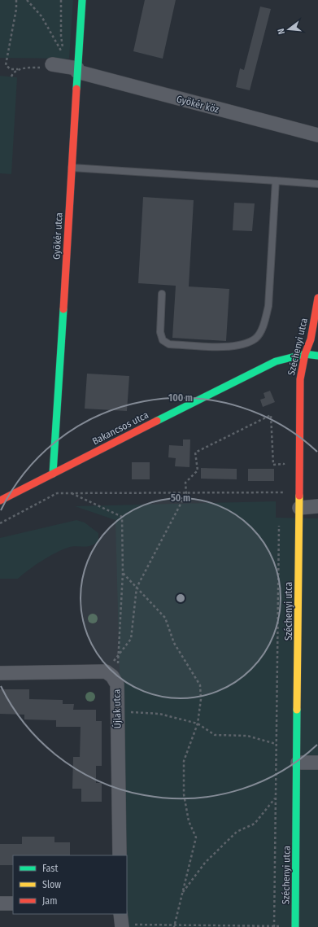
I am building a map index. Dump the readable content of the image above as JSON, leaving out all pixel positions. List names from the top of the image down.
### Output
{
  "streets": {
    "street": [
      "Gyökér köz",
      "Gyökér utca",
      "Széchenyi utca",
      "Bakancsos utca",
      "Újlak utca"
    ]
  },
  "crossings": [
    ["Gyökér köz", "Gyökér utca"],
    ["Gyökér utca", "Bakancsos utca"],
    ["Széchenyi utca", "Bakancsos utca"]
  ],
  "legend": ["Fast", "Slow", "Jam"],
  "north": "left",
  "rings": ["100 m", "50 m"]
}
